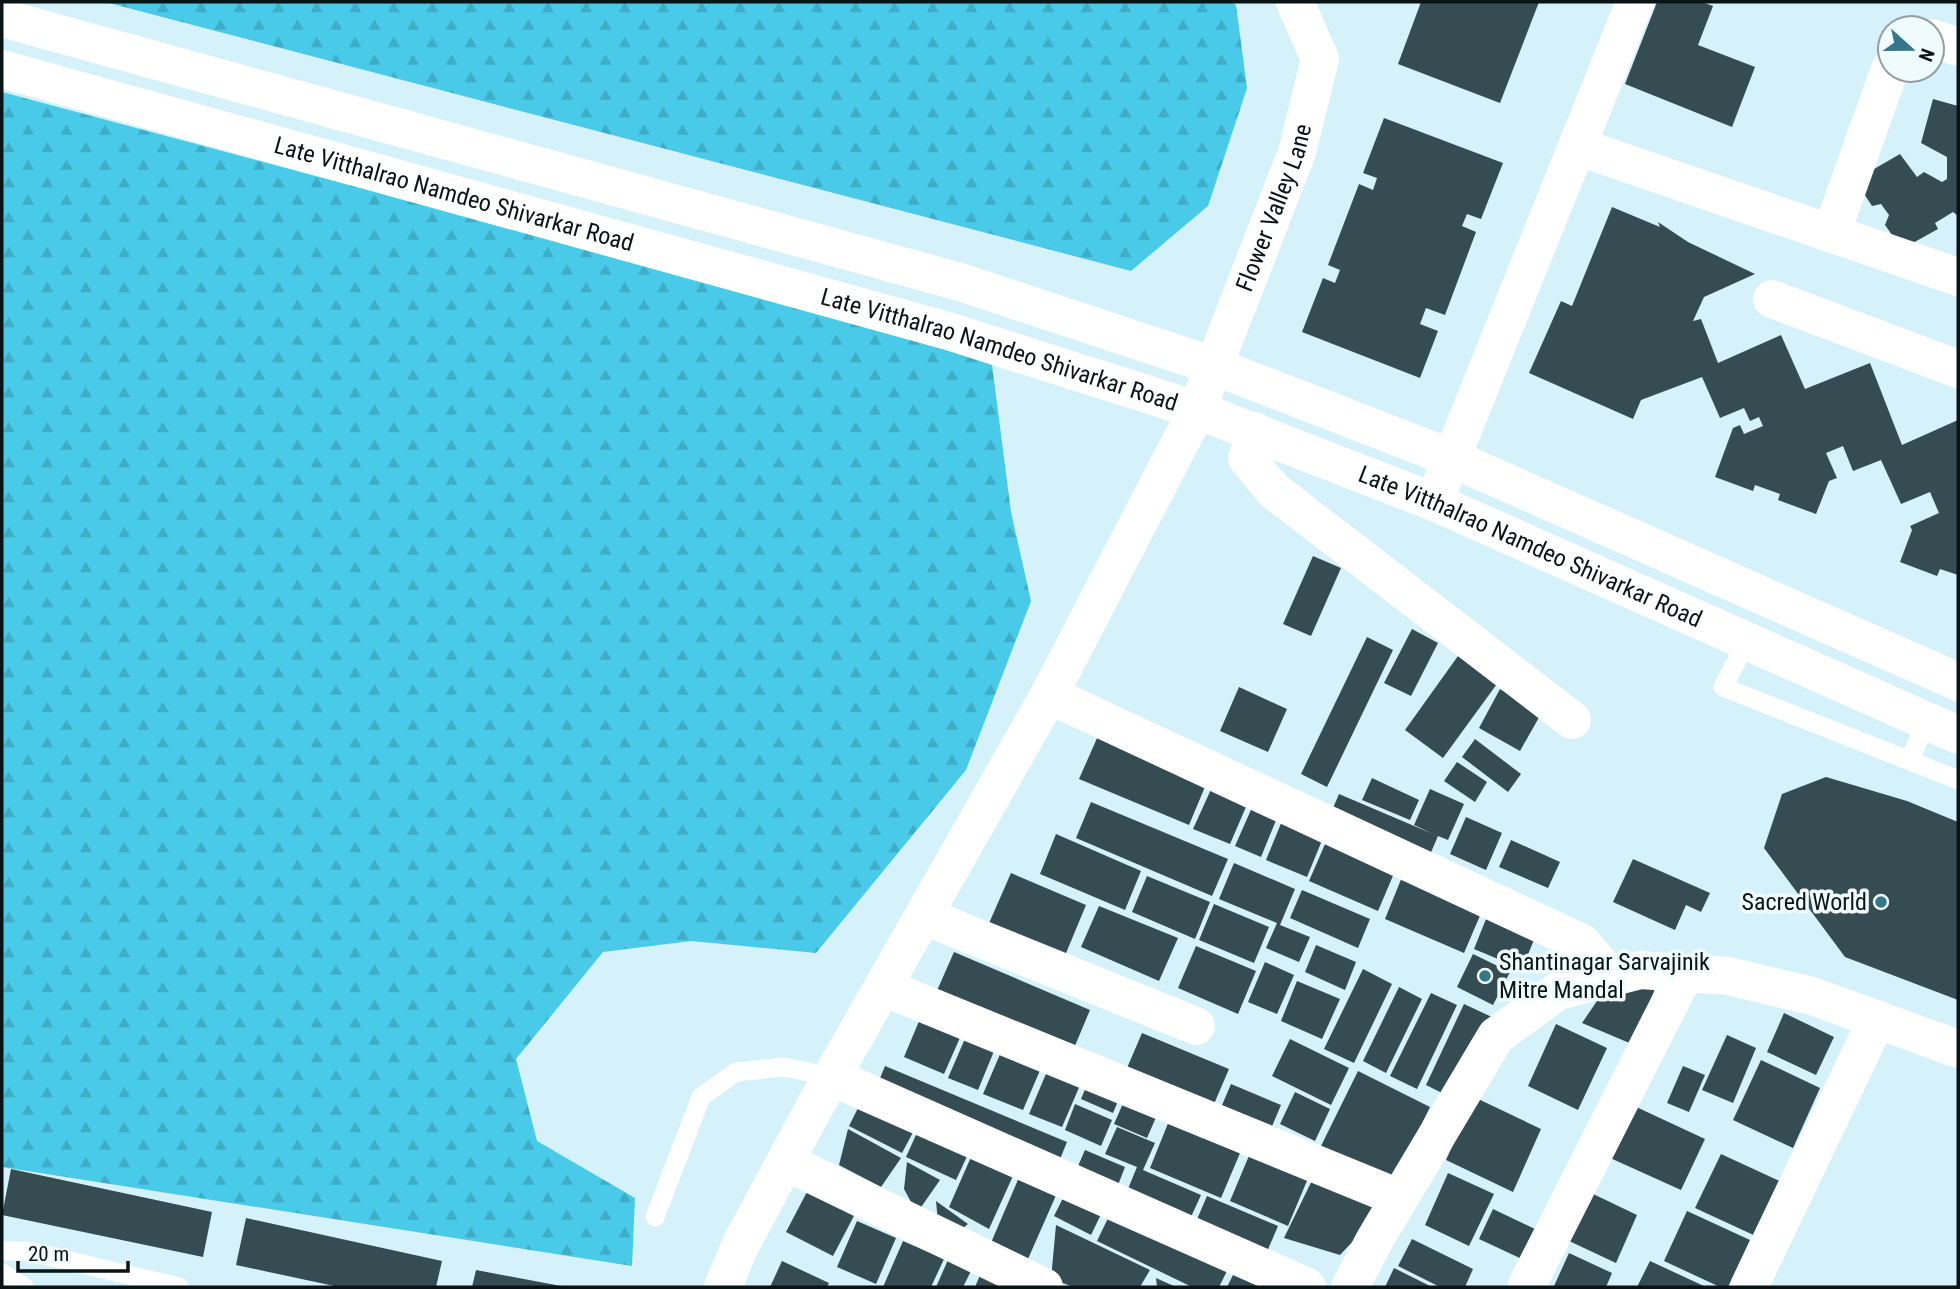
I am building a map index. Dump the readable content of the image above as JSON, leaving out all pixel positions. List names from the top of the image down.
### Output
{
  "streets": {
    "street": ["Late Vitthalrao Namdeo Shivarkar Road", "Flower Valley Lane"]
  },
  "crossings": [
    ["Late Vitthalrao Namdeo Shivarkar Road", "Flower Valley Lane"]
  ],
  "places": ["Sacred World", "Shantinagar Sarvajinik Mitre Mandal"],
  "scale_bar": "20 m",
  "north": "right"
}
